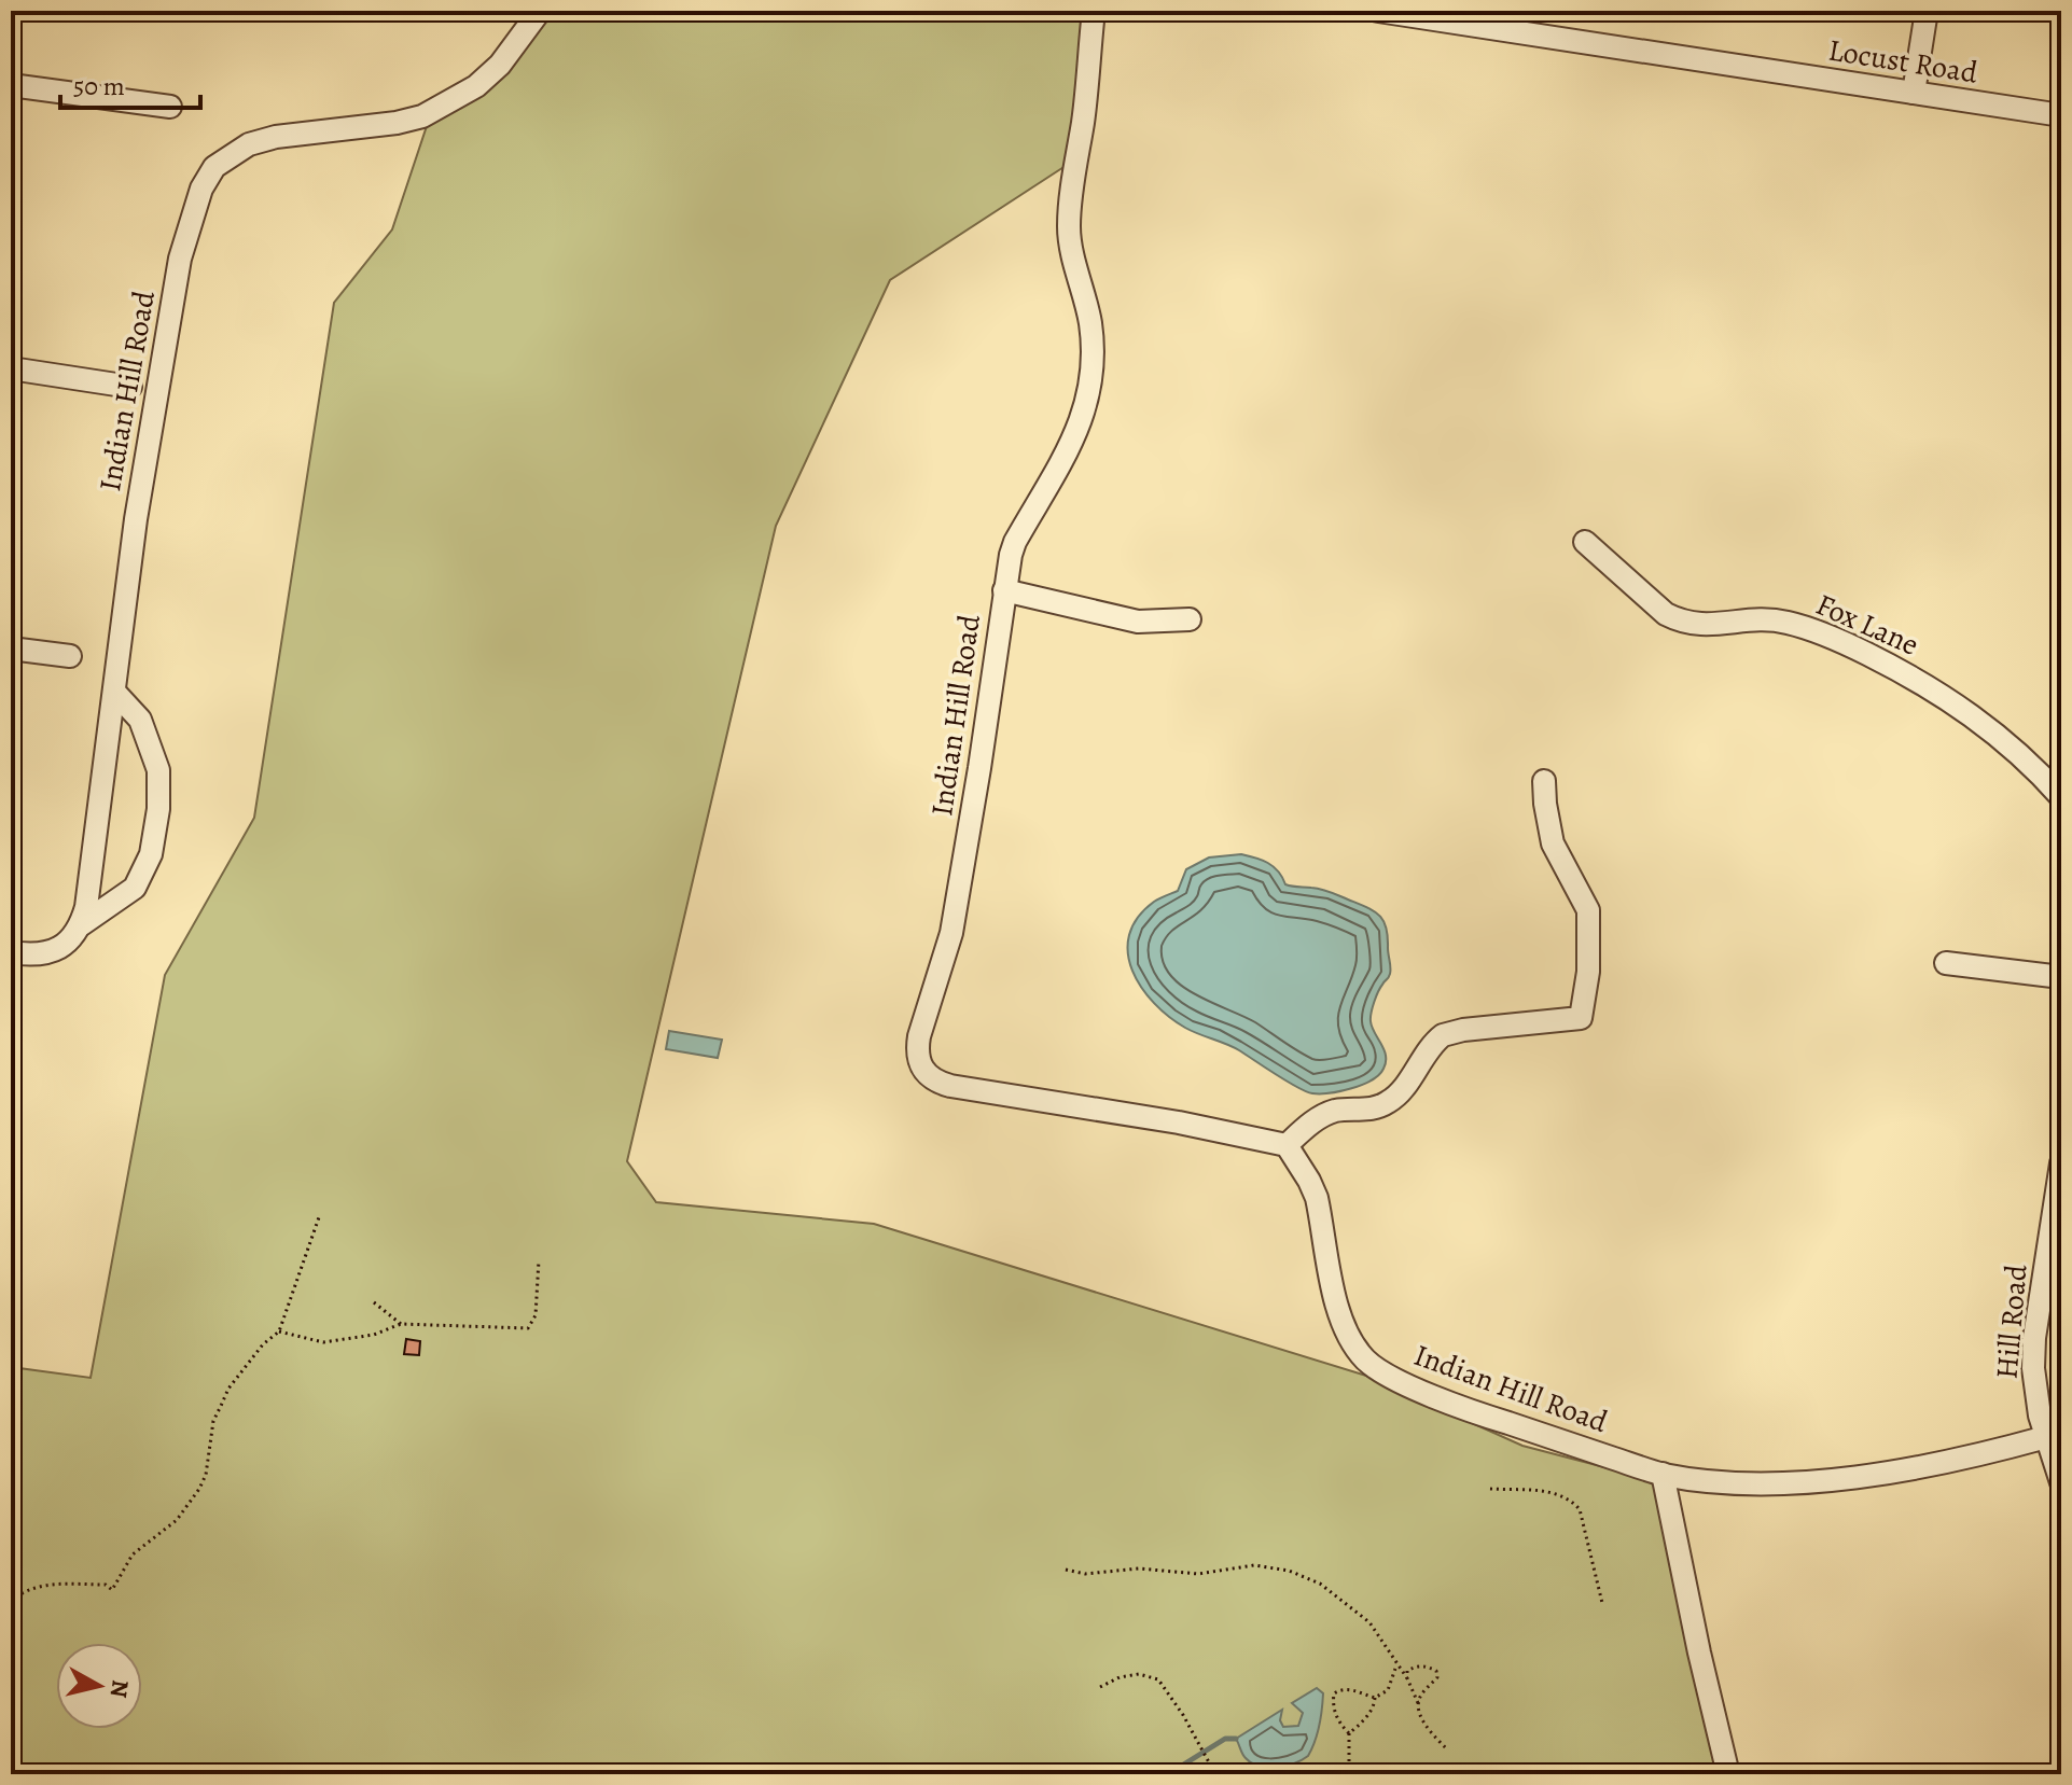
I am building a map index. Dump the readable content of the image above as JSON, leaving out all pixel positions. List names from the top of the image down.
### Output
{
  "streets": {
    "street": [
      "Locust Road",
      "Indian Hill Road",
      "Fox Lane",
      "Hill Road"
    ]
  },
  "crossings": [
    ["Indian Hill Road", "Hill Road"]
  ],
  "scale_bar": "50 m",
  "north": "right"
}
